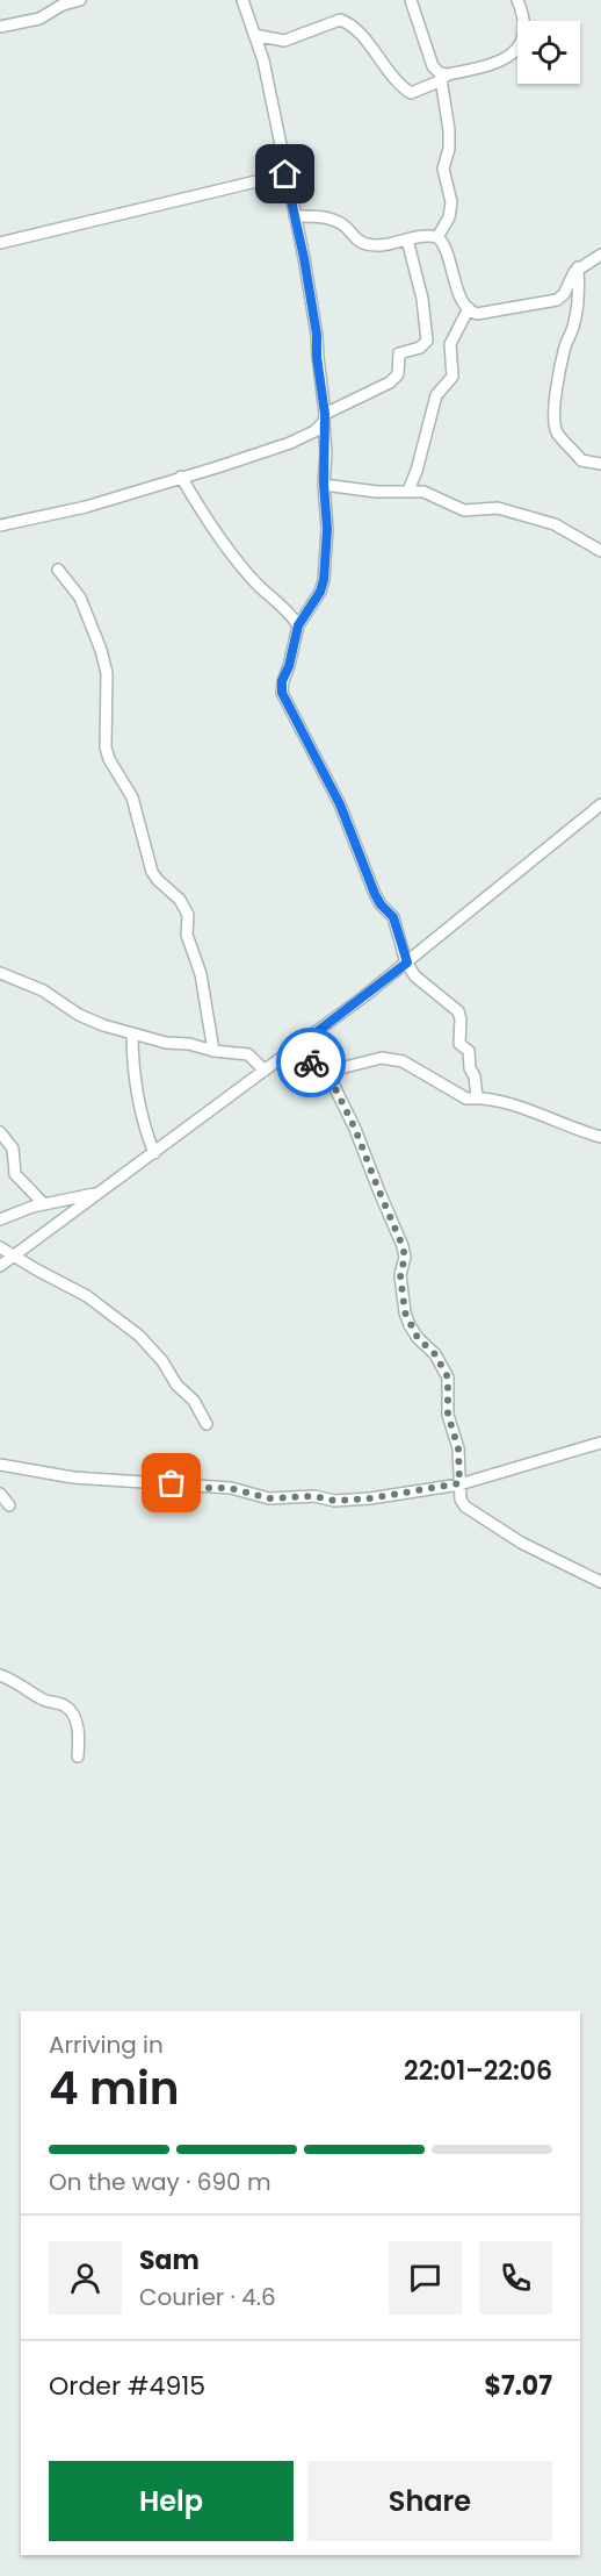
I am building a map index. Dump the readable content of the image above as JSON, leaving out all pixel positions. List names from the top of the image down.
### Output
{
  "page": {
    "heading": ["4 min", "Arriving in", "22:01–22:06"],
    "panel": [
      "Sam",
      "Courier · 4.6",
      "Order #4915",
      "$7.07"
    ],
    "bar": "On the way · 690 m",
    "buttons": ["Help", "Share"]
  }
}
